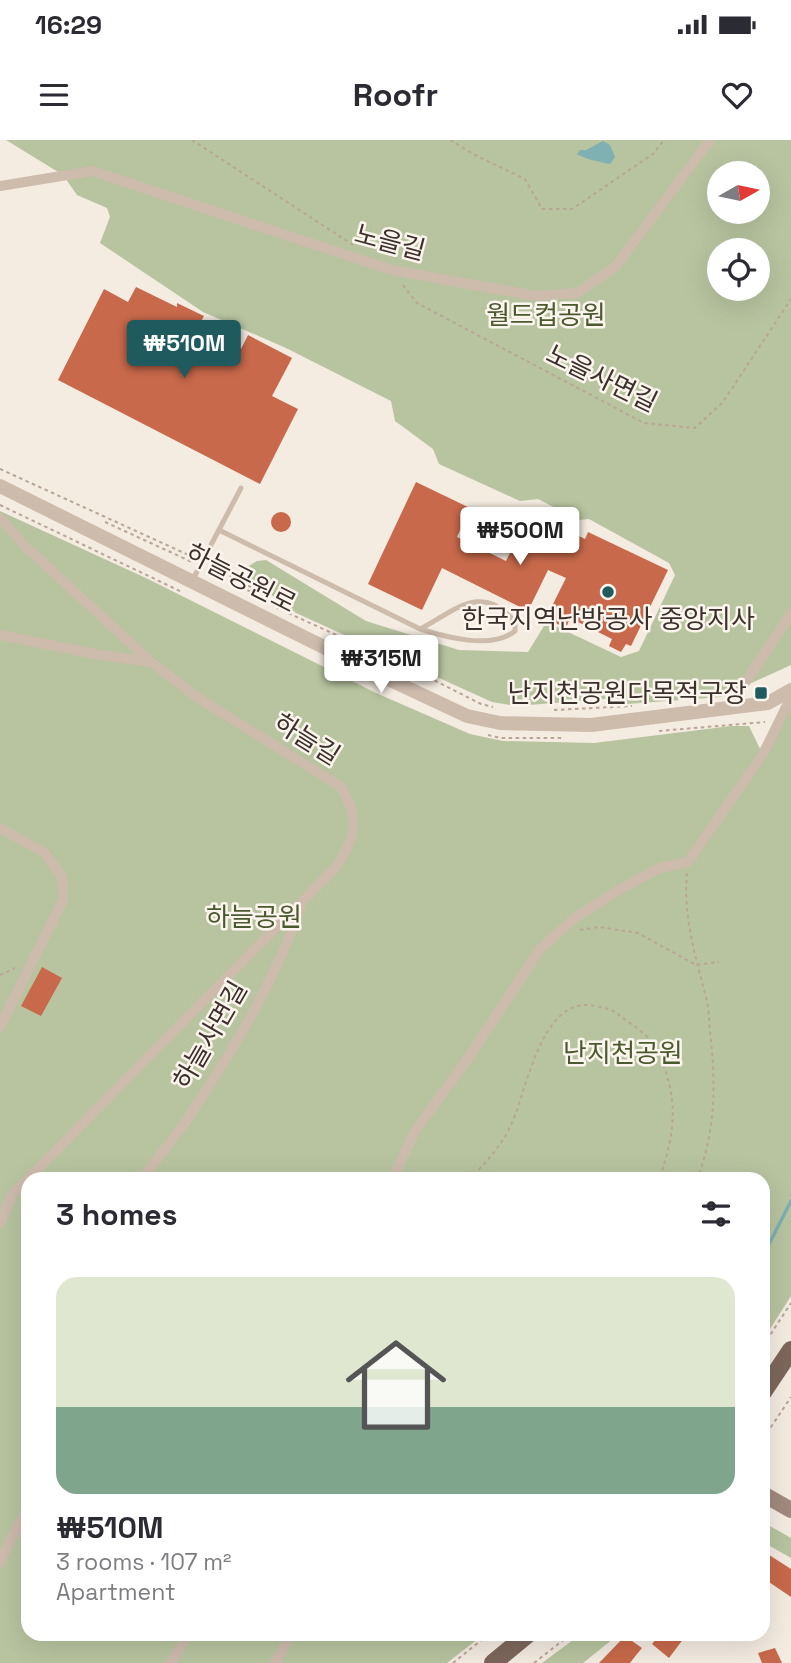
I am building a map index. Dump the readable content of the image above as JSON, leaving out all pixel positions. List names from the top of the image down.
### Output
{
  "streets": {
    "street": [
      "노을길",
      "하늘공원로",
      "하늘길",
      "하늘사면길"
    ],
    "path": ["노을사면길"]
  },
  "crossings": [
    ["노을길", "노을사면길"],
    ["하늘길", "하늘사면길"]
  ],
  "parks": ["월드컵공원", "하늘공원", "난지천공원"],
  "places": {
    "other": ["한국지역난방공사 중앙지사"],
    "transit": ["난지천공원다목적구장"]
  },
  "north": "right",
  "page": {
    "status": "16:29",
    "header": "Roofr",
    "price": ["₩510M", "₩500M", "₩315M"],
    "heading": "3 homes",
    "list": [
      {
        "name": "₩510M",
        "note": "3 rooms · 107 m² · Apartment"
      }
    ]
  }
}
